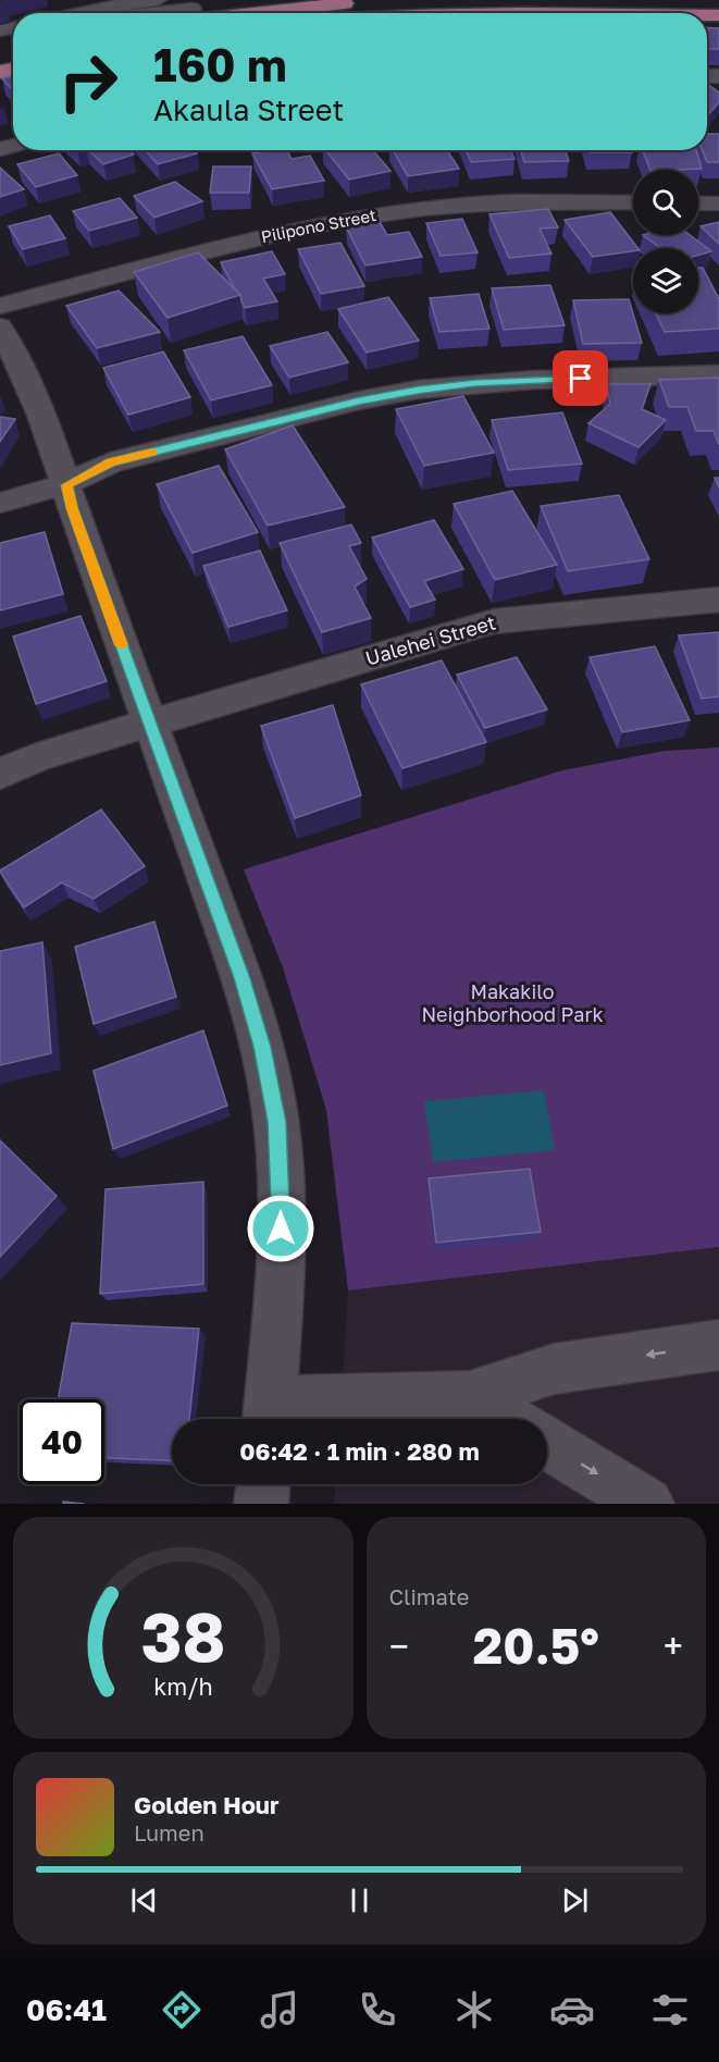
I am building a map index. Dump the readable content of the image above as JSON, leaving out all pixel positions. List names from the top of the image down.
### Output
{
  "streets": {
    "street": ["Pilipono Street", "Ualehei Street"]
  },
  "parks": ["Makakilo Neighborhood Park"],
  "page": {
    "turn": ["160 m", "Akaula Street"],
    "limit": "40",
    "trip": "06:42 · 1 min · 280 m",
    "tile": "Climate",
    "heat": ["−", "20.5°", "+"],
    "song": ["Golden Hour", "Lumen"],
    "tabs": "06:41",
    "gauge": ["38", "km/h"]
  }
}
